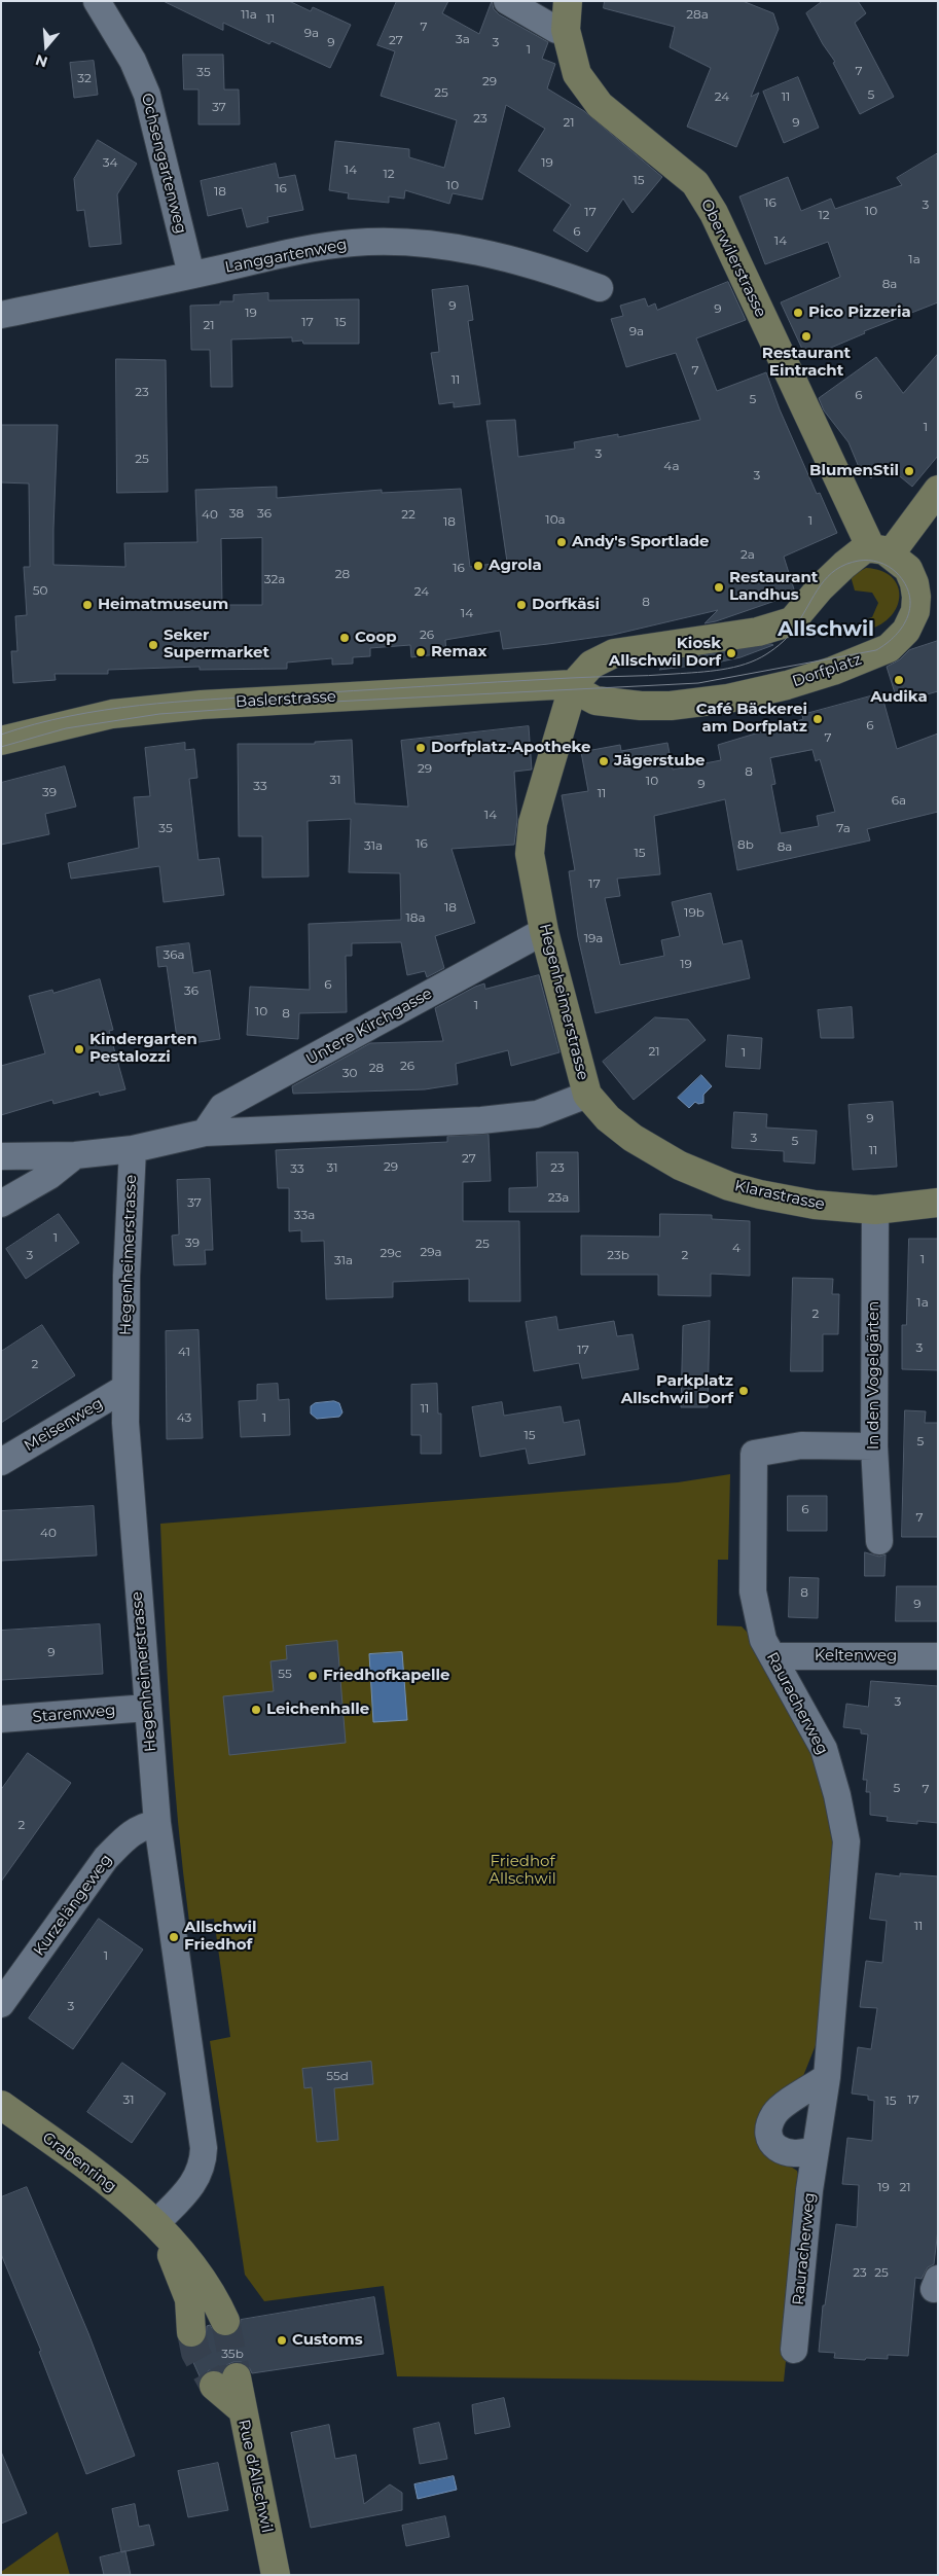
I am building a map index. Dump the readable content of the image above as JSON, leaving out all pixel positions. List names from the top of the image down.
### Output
{
  "streets": {
    "street": [
      "Ochsengartenweg",
      "Langgartenweg",
      "Oberwilerstrasse",
      "Dorfplatz",
      "Baslerstrasse",
      "Hegenheimerstrasse",
      "Untere Kirchgasse",
      "Klarastrasse",
      "In den Vogelgärten",
      "Meisenweg",
      "Keltenweg",
      "Rauracherweg",
      "Starenweg",
      "Kurzelängeweg",
      "Grabenring",
      "Rue d'Allschwil"
    ]
  },
  "crossings": [
    ["Ochsengartenweg", "Langgartenweg"],
    ["Oberwilerstrasse", "Dorfplatz"],
    ["Dorfplatz", "Baslerstrasse"],
    ["Dorfplatz", "Hegenheimerstrasse"],
    ["Baslerstrasse", "Hegenheimerstrasse"],
    ["Hegenheimerstrasse", "Untere Kirchgasse"],
    ["Hegenheimerstrasse", "Klarastrasse"],
    ["Hegenheimerstrasse", "Meisenweg"],
    ["Hegenheimerstrasse", "Starenweg"],
    ["Hegenheimerstrasse", "Kurzelängeweg"],
    ["Hegenheimerstrasse", "Grabenring"],
    ["Klarastrasse", "In den Vogelgärten"],
    ["In den Vogelgärten", "Rauracherweg"],
    ["Keltenweg", "Rauracherweg"]
  ],
  "districts": ["Allschwil"],
  "parks": ["Friedhof Allschwil"],
  "places": [
    "Pico Pizzeria",
    "Restaurant Eintracht",
    "BlumenStil",
    "Andy's Sportlade",
    "Agrola",
    "Restaurant Landhus",
    "Heimatmuseum",
    "Dorfkäsi",
    "Coop",
    "Seker Supermarket",
    "Remax",
    "Kiosk Allschwil Dorf",
    "Audika",
    "Café Bäckerei am Dorfplatz",
    "Dorfplatz-Apotheke",
    "Jägerstube",
    "Kindergarten Pestalozzi",
    "Parkplatz Allschwil Dorf",
    "Friedhofkapelle",
    "Leichenhalle",
    "Allschwil Friedhof",
    "Customs"
  ],
  "house_numbers": [
    "11a",
    "28a",
    "11",
    "7",
    "9a",
    "3a",
    "27",
    "9",
    "3",
    "1",
    "7",
    "35",
    "32",
    "29",
    "25",
    "5",
    "24",
    "11",
    "37",
    "23",
    "21",
    "9",
    "34",
    "19",
    "14",
    "12",
    "15",
    "10",
    "16",
    "18",
    "16",
    "3",
    "10",
    "17",
    "12",
    "6",
    "14",
    "1a",
    "8a",
    "9",
    "9",
    "19",
    "17",
    "15",
    "21",
    "9a",
    "7",
    "11",
    "23",
    "6",
    "5",
    "1",
    "3",
    "25",
    "4a",
    "3",
    "38",
    "36",
    "40",
    "22",
    "10a",
    "1",
    "18",
    "2a",
    "16",
    "28",
    "32a",
    "50",
    "24",
    "8",
    "14",
    "26",
    "6",
    "7",
    "29",
    "8",
    "31",
    "10",
    "9",
    "33",
    "39",
    "11",
    "6a",
    "14",
    "35",
    "7a",
    "16",
    "8b",
    "31a",
    "8a",
    "15",
    "17",
    "18",
    "19b",
    "18a",
    "19a",
    "36a",
    "19",
    "6",
    "36",
    "1",
    "10",
    "8",
    "21",
    "1",
    "26",
    "28",
    "30",
    "9",
    "3",
    "5",
    "11",
    "27",
    "29",
    "31",
    "23",
    "33",
    "23a",
    "37",
    "33a",
    "1",
    "39",
    "25",
    "4",
    "29a",
    "29c",
    "3",
    "23b",
    "2",
    "1",
    "31a",
    "1a",
    "2",
    "3",
    "17",
    "41",
    "2",
    "11",
    "43",
    "1",
    "15",
    "5",
    "6",
    "7",
    "40",
    "8",
    "9",
    "9",
    "55",
    "3",
    "5",
    "7",
    "2",
    "11",
    "1",
    "3",
    "55d",
    "31",
    "17",
    "15",
    "19",
    "21",
    "23",
    "25",
    "35b"
  ],
  "north": "bottom"
}
